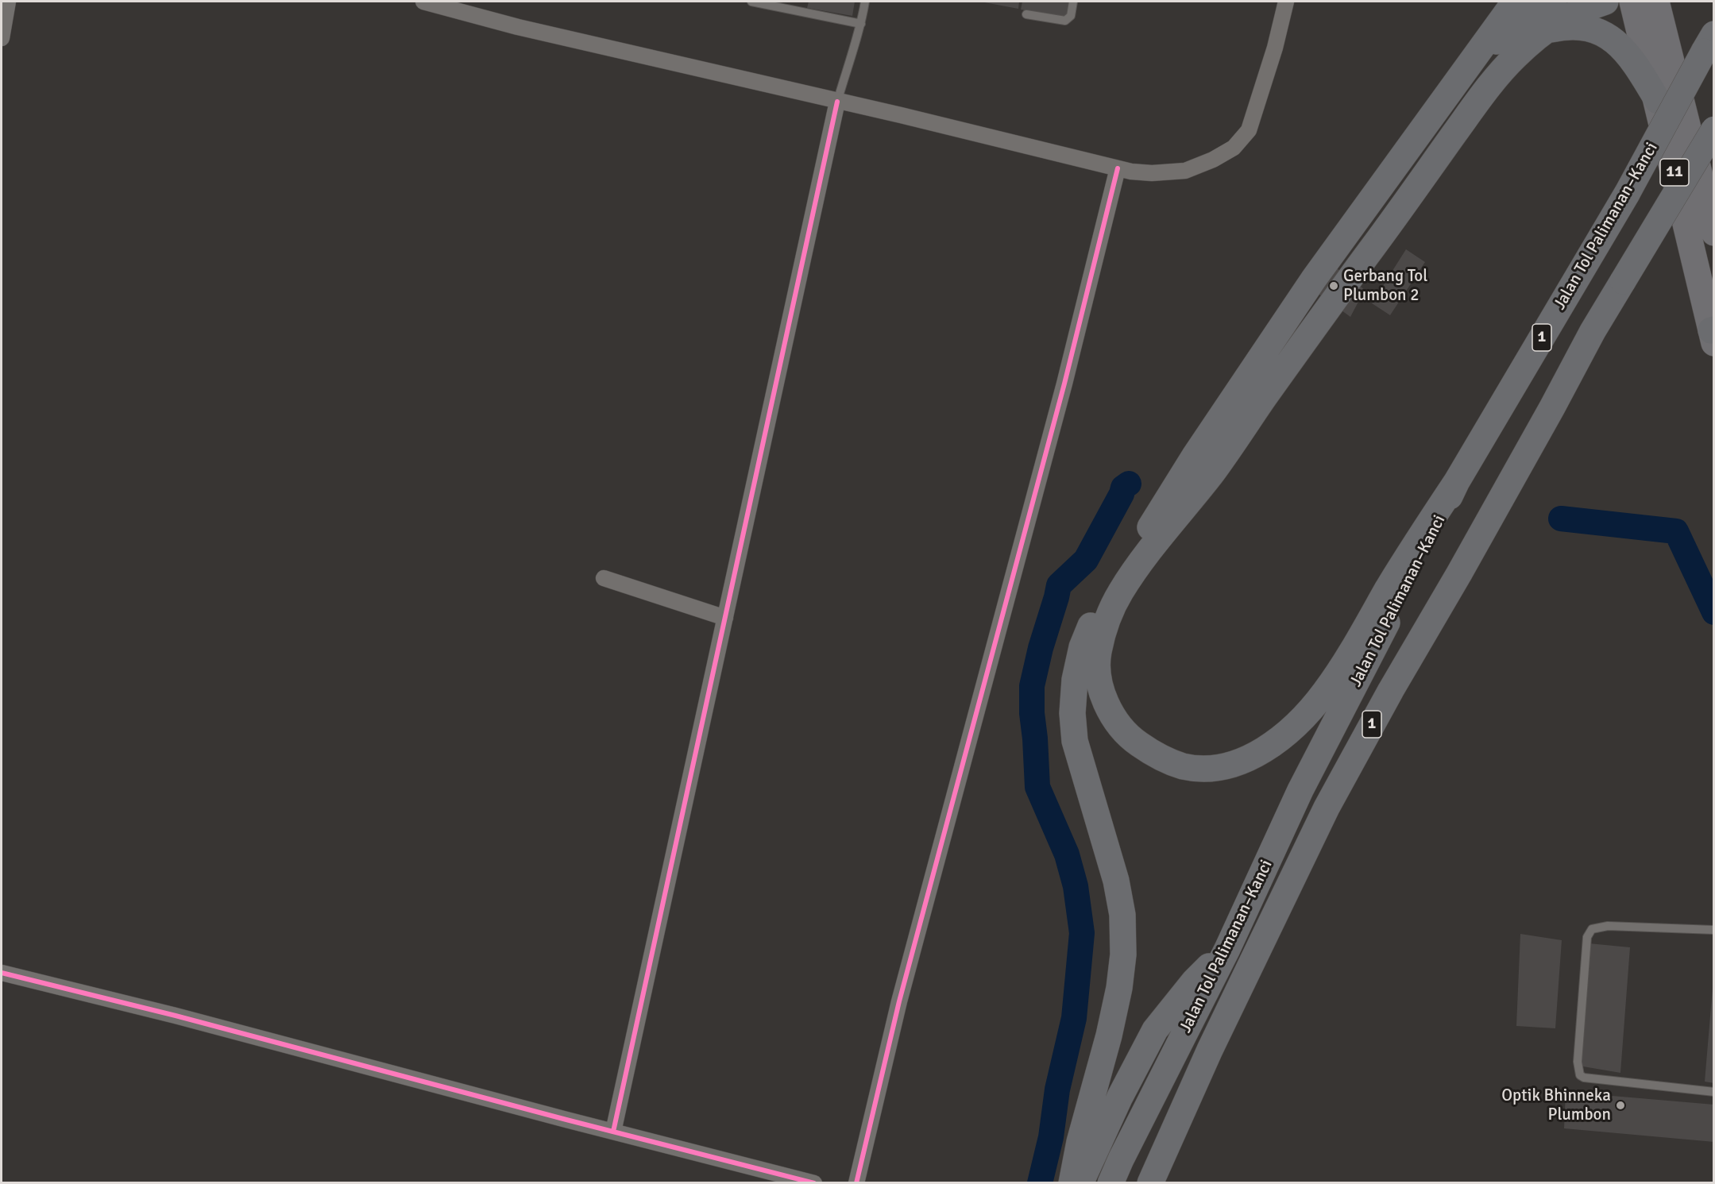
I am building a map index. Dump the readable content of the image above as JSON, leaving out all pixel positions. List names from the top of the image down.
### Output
{
  "streets": {
    "highway": ["11", "Jalan Tol Palimanan–Kanci", "1"]
  },
  "places": ["Gerbang Tol Plumbon 2", "Optik Bhinneka Plumbon"]
}
